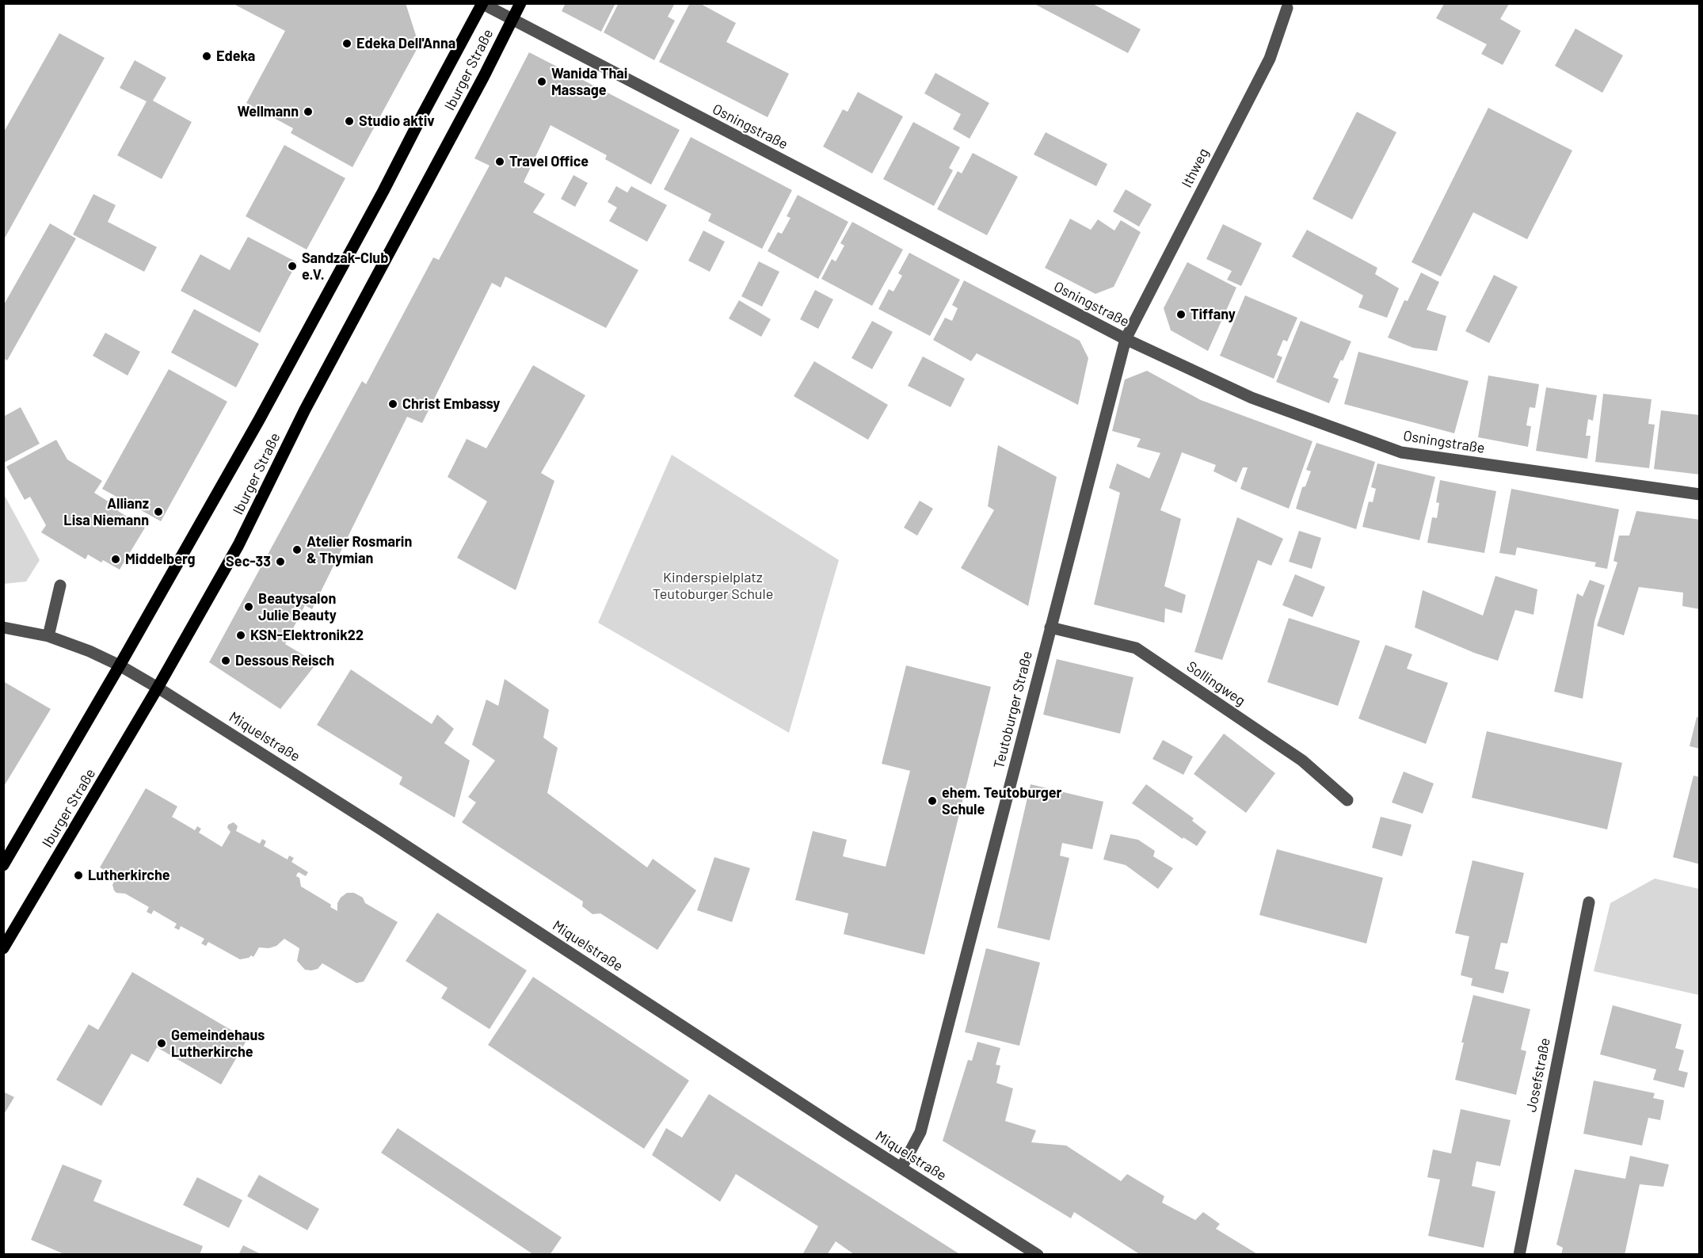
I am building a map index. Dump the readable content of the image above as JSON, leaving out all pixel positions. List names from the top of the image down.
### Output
{
  "streets": {
    "main road": ["Iburger Straße"],
    "street": [
      "Osningstraße",
      "Ithweg",
      "Sollingweg",
      "Teutoburger Straße",
      "Miquelstraße",
      "Josefstraße"
    ]
  },
  "crossings": [
    ["Iburger Straße", "Osningstraße"],
    ["Iburger Straße", "Miquelstraße"],
    ["Osningstraße", "Ithweg"],
    ["Osningstraße", "Teutoburger Straße"],
    ["Ithweg", "Teutoburger Straße"],
    ["Sollingweg", "Teutoburger Straße"],
    ["Teutoburger Straße", "Miquelstraße"]
  ],
  "parks": ["Kinderspielplatz Teutoburger Schule"],
  "places": [
    "Edeka Dell'Anna",
    "Edeka",
    "Wanida Thai Massage",
    "Wellmann",
    "Studio aktiv",
    "Travel Office",
    "Sandzak-Club e.V.",
    "Tiffany",
    "Christ Embassy",
    "Allianz Lisa Niemann",
    "Atelier Rosmarin & Thymian",
    "Middelberg",
    "Sec-33",
    "Beautysalon Julie Beauty",
    "KSN-Elektronik22",
    "Dessous Reisch",
    "ehem. Teutoburger Schule",
    "Lutherkirche",
    "Gemeindehaus Lutherkirche"
  ]
}
